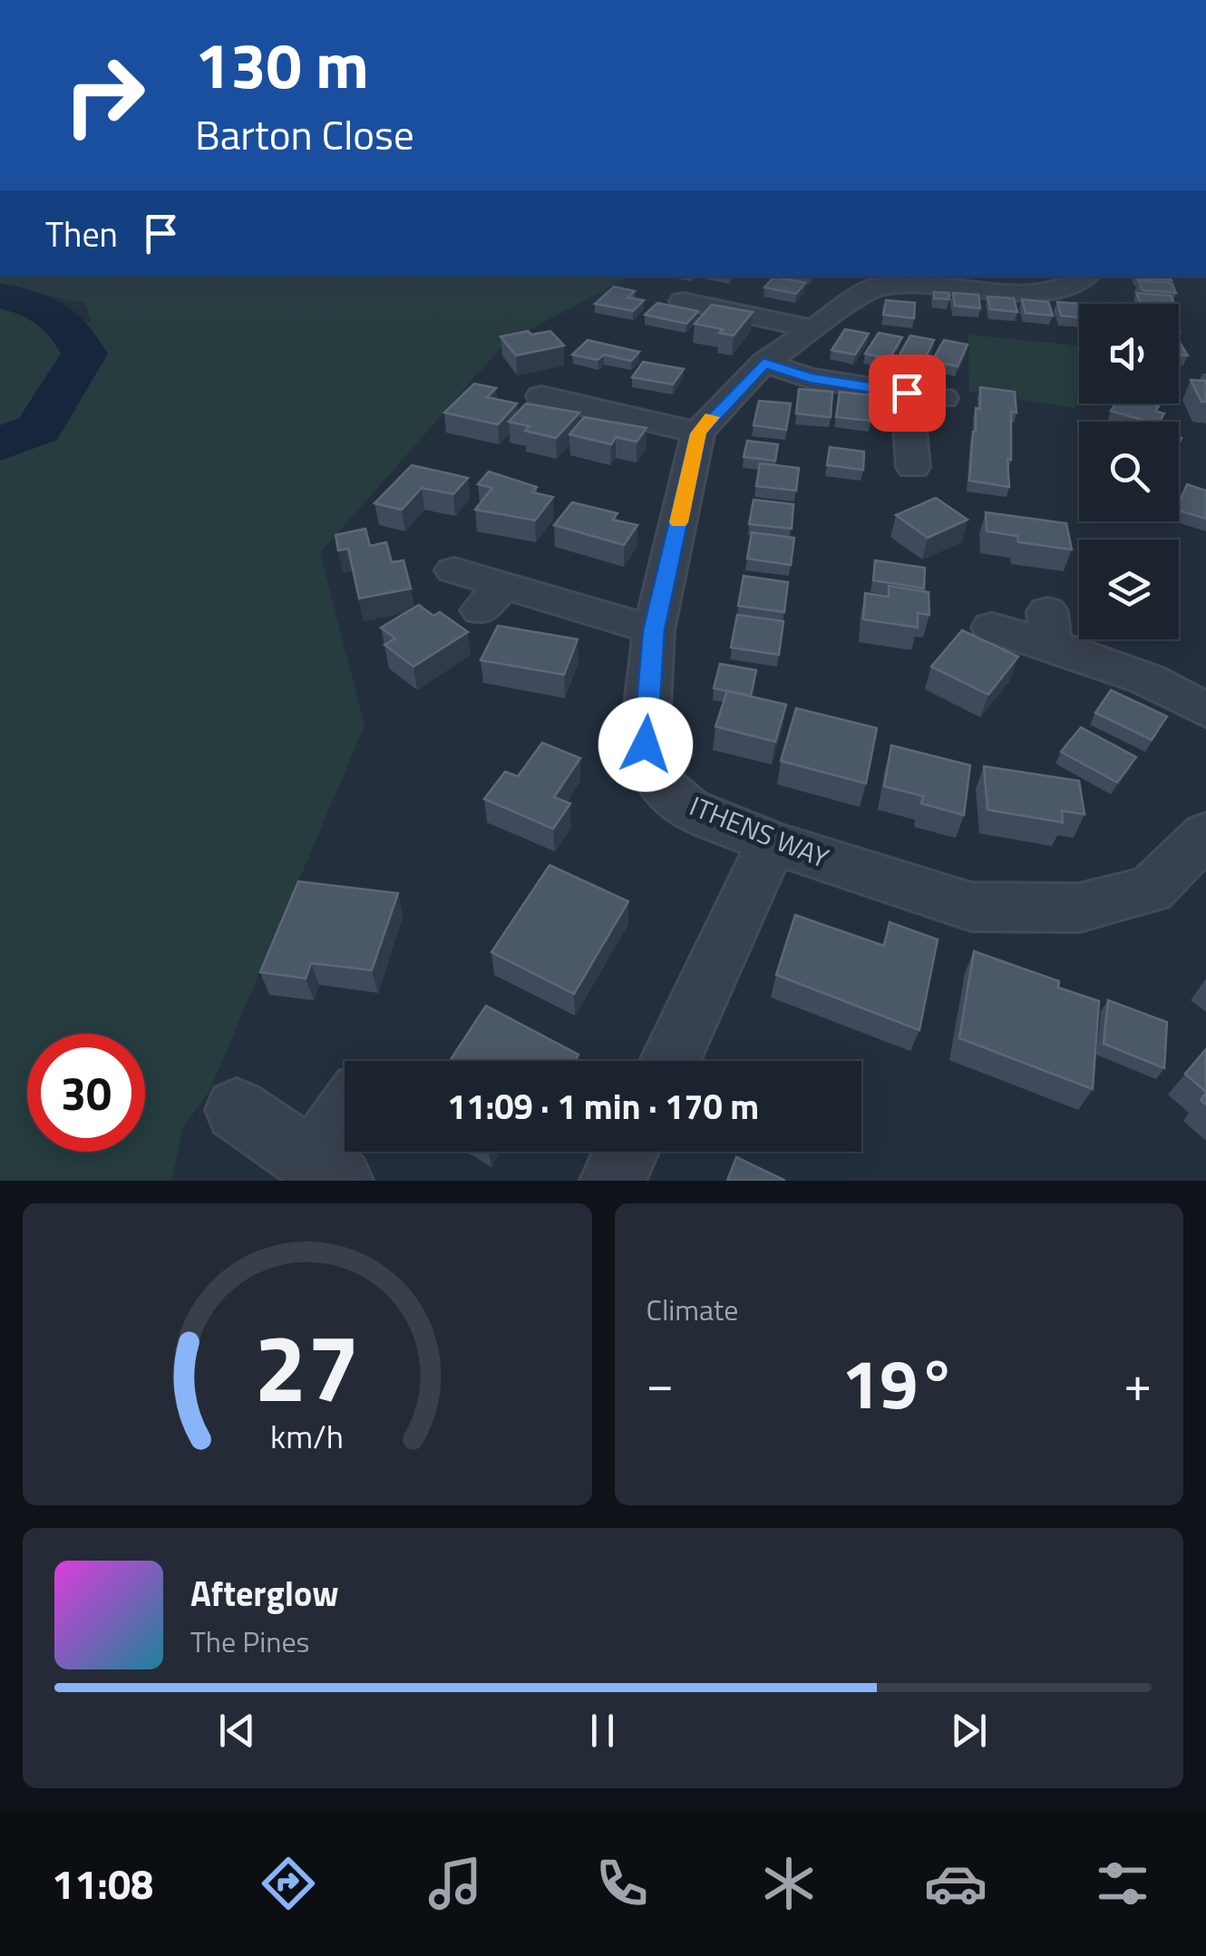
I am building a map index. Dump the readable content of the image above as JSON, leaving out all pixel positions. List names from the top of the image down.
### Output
{
  "streets": {
    "street": ["ITHENS WAY"]
  },
  "page": {
    "turn": ["130 m", "Barton Close"],
    "then": "Then",
    "limit": "30",
    "trip": "11:09 · 1 min · 170 m",
    "tile": "Climate",
    "heat": ["−", "19°", "+"],
    "song": ["Afterglow", "The Pines"],
    "tabs": "11:08",
    "gauge": ["27", "km/h"]
  }
}
